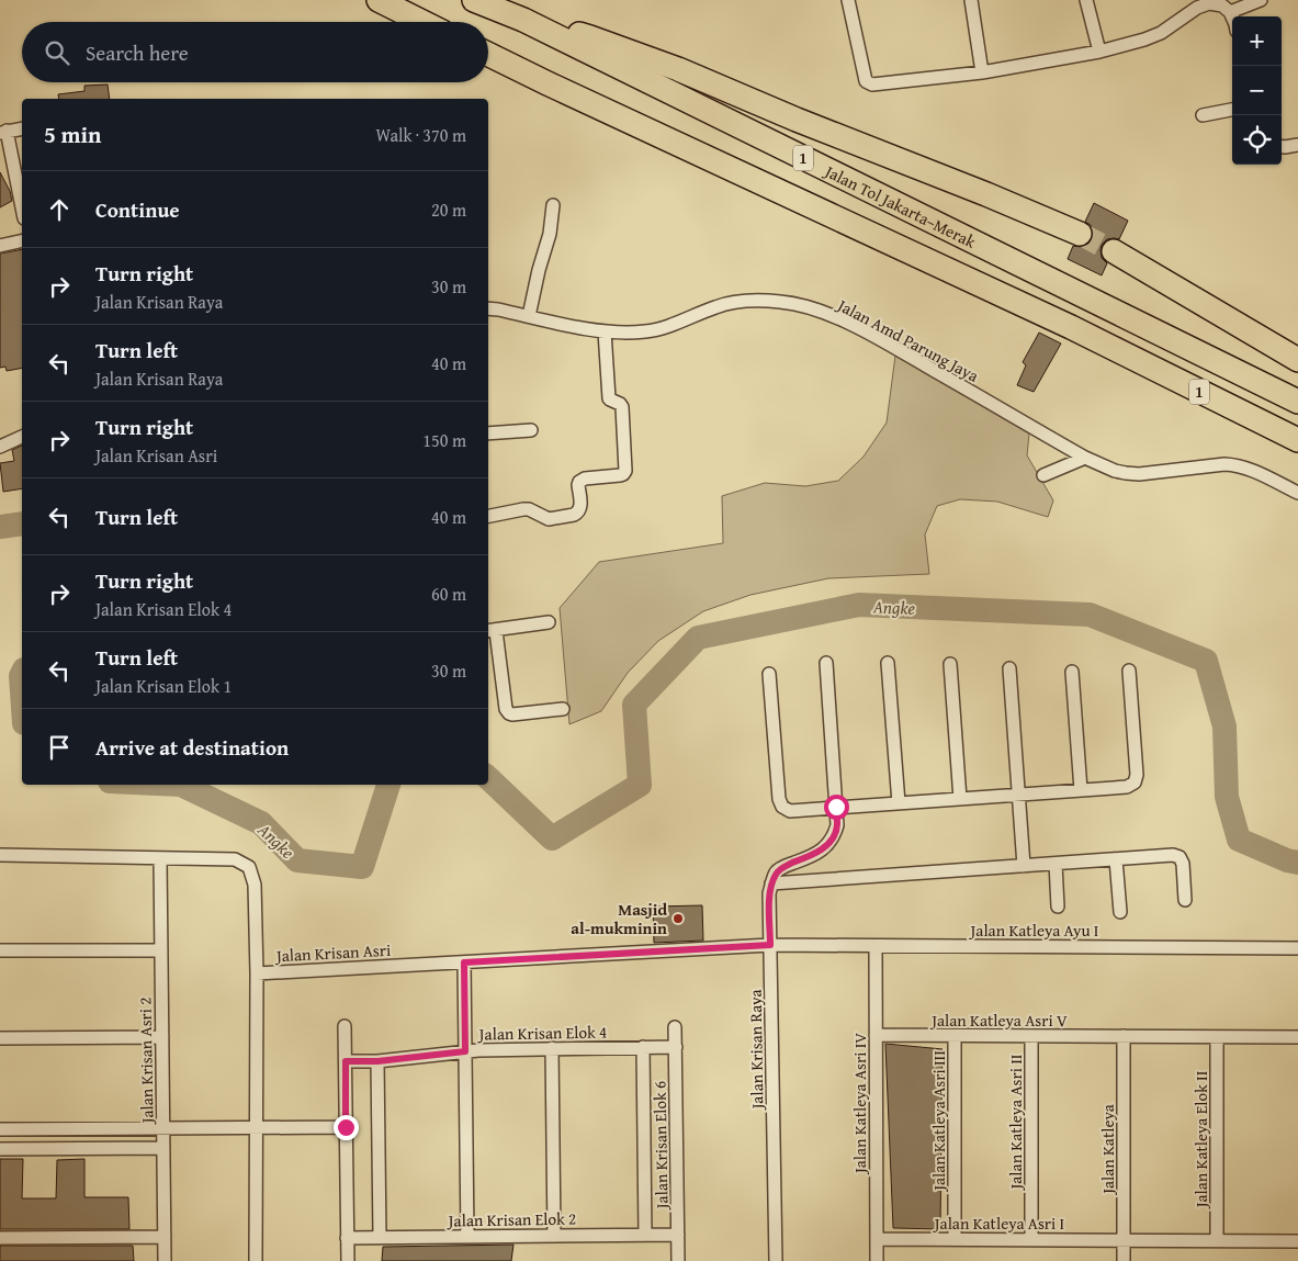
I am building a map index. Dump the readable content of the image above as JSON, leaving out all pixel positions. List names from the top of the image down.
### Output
{
  "streets": {
    "highway": ["1", "Jalan Tol Jakarta–Merak"],
    "street": [
      "Jalan Amd Parung Jaya",
      "Jalan Katleya Ayu I",
      "Jalan Krisan Asri",
      "Jalan Katleya Asri V",
      "Jalan Krisan Elok 4",
      "Jalan Krisan Raya",
      "Jalan Krisan Asri 2",
      "Jalan Katleya Asri IV",
      "Jalan Katleya Asri III",
      "Jalan Katleya Asri II",
      "Jalan Katleya Elok II",
      "Jalan Krisan Elok 6",
      "Jalan Katleya",
      "Jalan Krisan Elok 2",
      "Jalan Katleya Asri I"
    ]
  },
  "crossings": [
    ["Jalan Katleya Ayu I", "Jalan Krisan Asri"],
    ["Jalan Katleya Ayu I", "Jalan Krisan Raya"],
    ["Jalan Katleya Ayu I", "Jalan Katleya Asri IV"],
    ["Jalan Krisan Asri", "Jalan Krisan Raya"],
    ["Jalan Krisan Asri", "Jalan Krisan Asri 2"],
    ["Jalan Katleya Asri V", "Jalan Katleya Asri IV"],
    ["Jalan Katleya Asri V", "Jalan Katleya Asri III"],
    ["Jalan Katleya Asri V", "Jalan Katleya Asri II"],
    ["Jalan Katleya Asri V", "Jalan Katleya Elok II"],
    ["Jalan Katleya Asri V", "Jalan Katleya"],
    ["Jalan Krisan Elok 4", "Jalan Krisan Elok 6"],
    ["Jalan Katleya Asri IV", "Jalan Katleya Asri I"],
    ["Jalan Katleya Asri III", "Jalan Katleya Asri I"],
    ["Jalan Katleya Asri II", "Jalan Katleya Asri I"],
    ["Jalan Katleya Elok II", "Jalan Katleya Asri I"],
    ["Jalan Krisan Elok 6", "Jalan Krisan Elok 2"],
    ["Jalan Katleya", "Jalan Katleya Asri I"]
  ],
  "water": ["Angke"],
  "places": ["Masjid al-mukminin"],
  "page": {
    "map_buttons": ["+", "−"],
    "search": "Search here",
    "heading": ["5 min", "Walk · 370 m"],
    "list": [
      ["Continue", "20 m"],
      ["Turn right", "Jalan Krisan Raya", "30 m"],
      ["Turn left", "Jalan Krisan Raya", "40 m"],
      ["Turn right", "Jalan Krisan Asri", "150 m"],
      ["Turn left", "40 m"],
      ["Turn right", "Jalan Krisan Elok 4", "60 m"],
      ["Turn left", "Jalan Krisan Elok 1", "30 m"],
      "Arrive at destination"
    ]
  }
}
